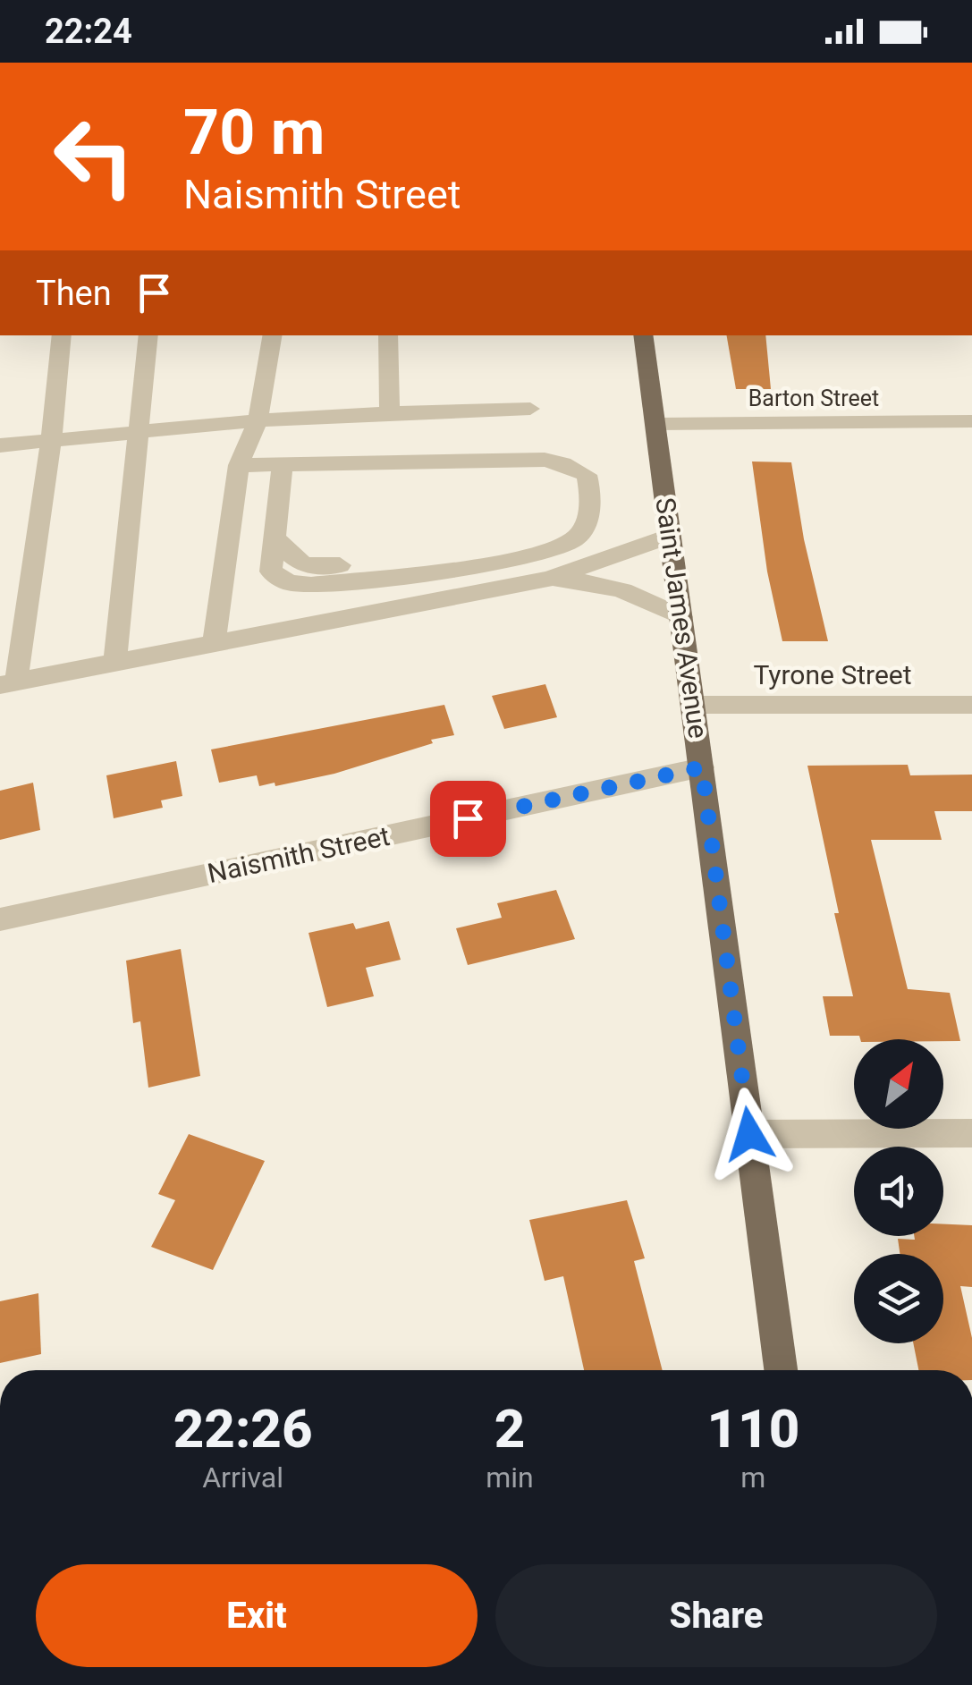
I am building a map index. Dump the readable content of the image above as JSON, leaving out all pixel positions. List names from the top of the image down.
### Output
{
  "streets": {
    "main road": ["Saint James Avenue"],
    "street": ["Barton Street", "Tyrone Street", "Naismith Street"]
  },
  "crossings": [
    ["Barton Street", "Saint James Avenue"],
    ["Saint James Avenue", "Tyrone Street"],
    ["Saint James Avenue", "Naismith Street"]
  ],
  "north": "top right",
  "page": {
    "status": "22:24",
    "turn": ["70 m", "Naismith Street"],
    "then": "Then",
    "eta": [
      "22:26",
      "Arrival",
      "2",
      "min",
      "110",
      "m"
    ],
    "buttons": ["Exit", "Share"]
  }
}
